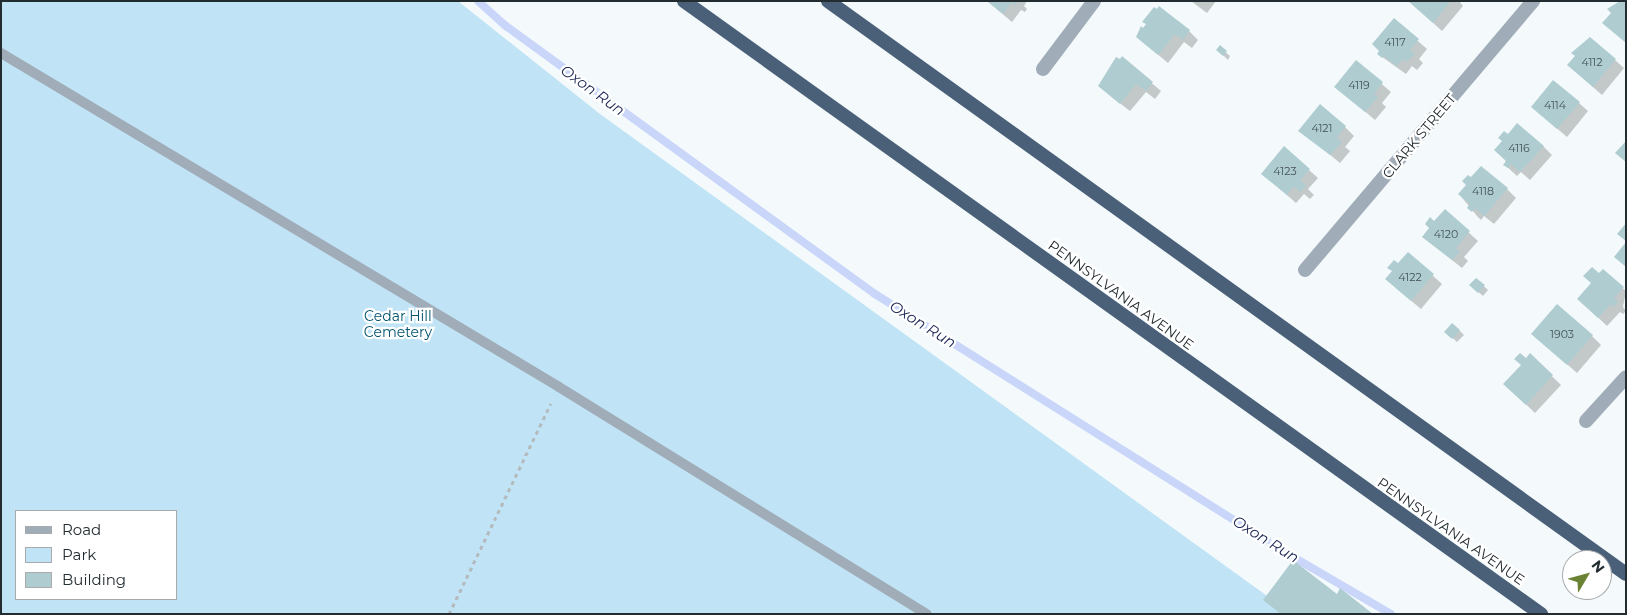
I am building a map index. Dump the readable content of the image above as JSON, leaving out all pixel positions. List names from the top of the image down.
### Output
{
  "streets": {
    "highway": ["PENNSYLVANIA AVENUE"],
    "street": ["CLARK STREET"]
  },
  "water": ["Oxon Run"],
  "parks": ["Cedar Hill Cemetery"],
  "house_numbers": [
    "4117",
    "4112",
    "4119",
    "4114",
    "4121",
    "4116",
    "4123",
    "4118",
    "4120",
    "4122",
    "1903"
  ],
  "legend": ["Road", "Park", "Building"],
  "north": "top right"
}
